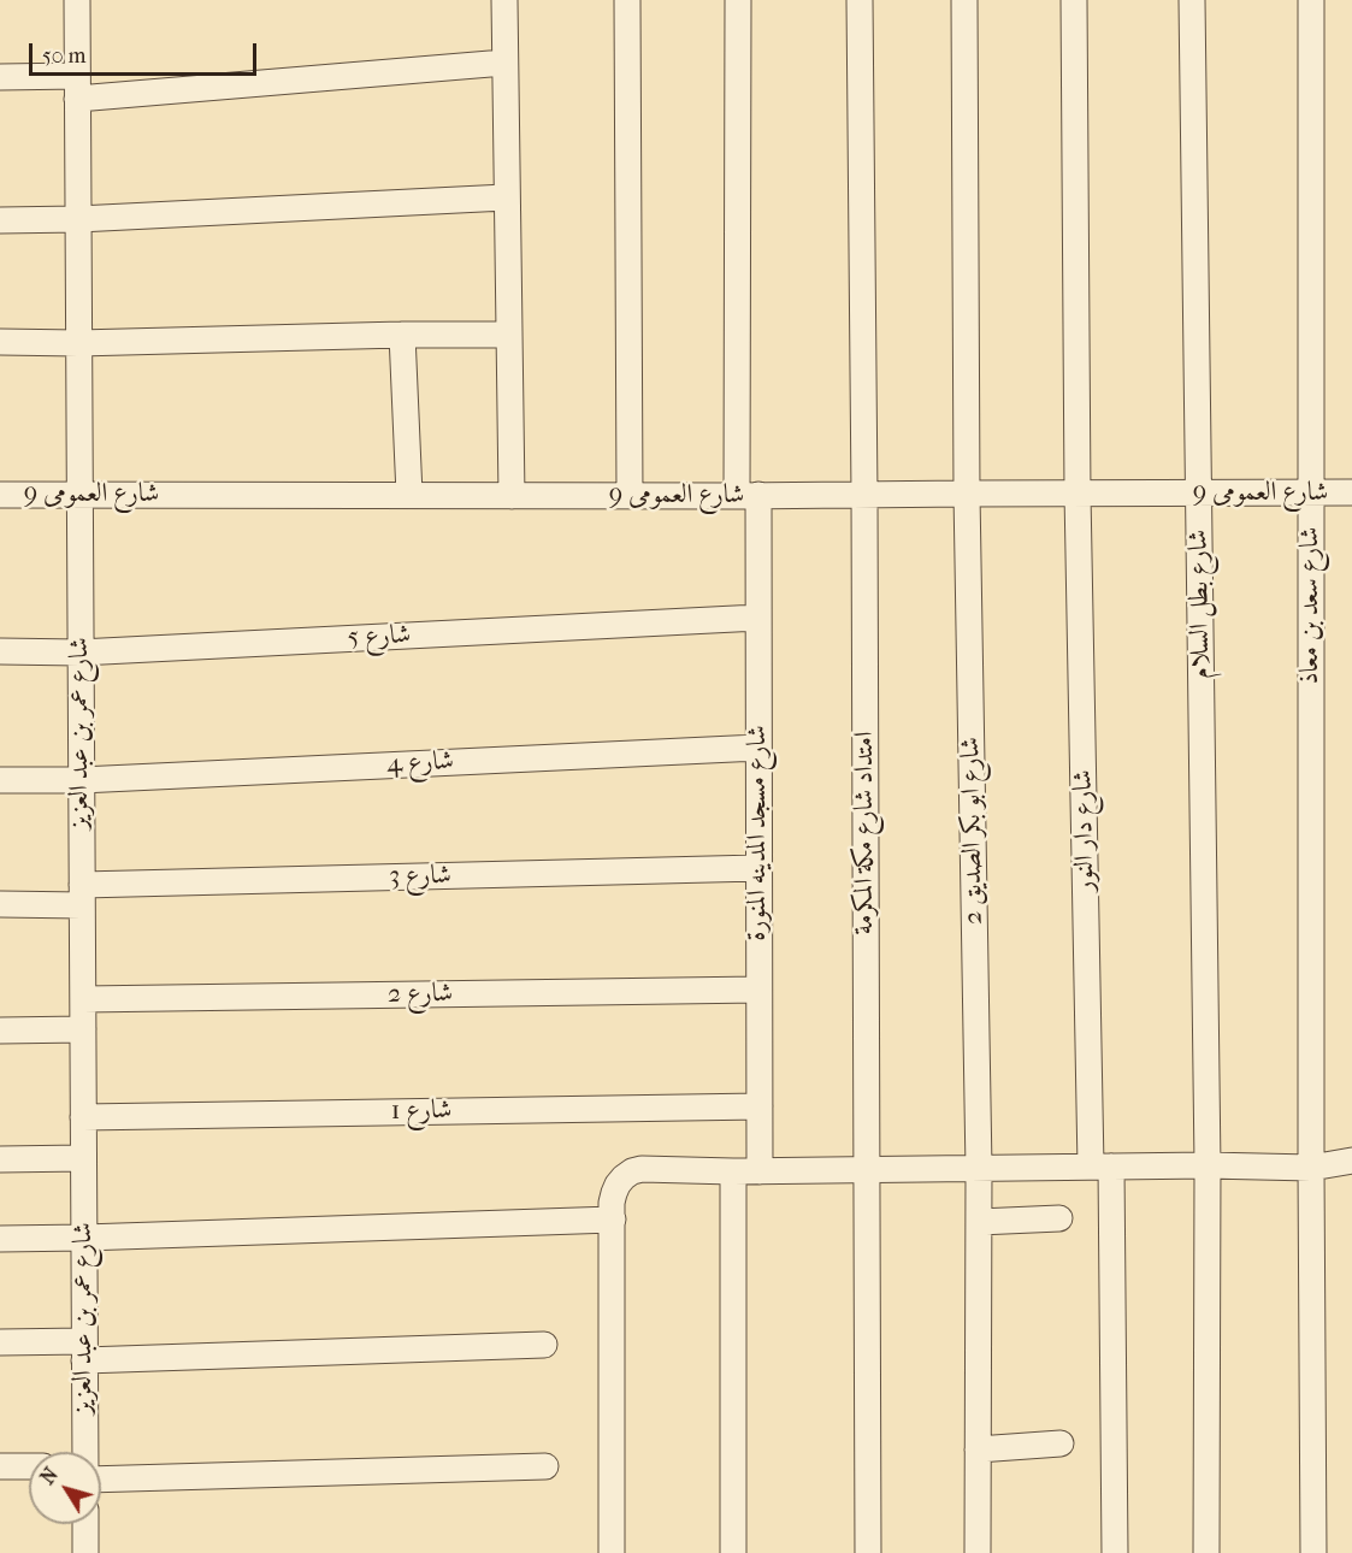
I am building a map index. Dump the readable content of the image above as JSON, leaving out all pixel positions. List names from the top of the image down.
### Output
{
  "streets": {
    "street": [
      "شارع العمومى 9",
      "شارع بطل السلام",
      "شارع سعد بن معاذ",
      "شارع 5",
      "شارع عمر بن عبد العزيز",
      "شارع 4",
      "شارع ابو بكر الصديق 2",
      "شارع دار النور",
      "شارع مسجد المدينه المنورة",
      "امتداد شارع مكة المكرمة",
      "شارع 3",
      "شارع 2",
      "شارع 1"
    ]
  },
  "crossings": [
    ["شارع العمومى 9", "شارع بطل السلام"],
    ["شارع العمومى 9", "شارع سعد بن معاذ"],
    ["شارع العمومى 9", "شارع عمر بن عبد العزيز"],
    ["شارع العمومى 9", "شارع ابو بكر الصديق 2"],
    ["شارع العمومى 9", "شارع دار النور"],
    ["شارع العمومى 9", "شارع مسجد المدينه المنورة"],
    ["شارع العمومى 9", "امتداد شارع مكة المكرمة"],
    ["شارع 5", "شارع عمر بن عبد العزيز"],
    ["شارع 5", "شارع مسجد المدينه المنورة"],
    ["شارع عمر بن عبد العزيز", "شارع 4"],
    ["شارع عمر بن عبد العزيز", "شارع 3"],
    ["شارع عمر بن عبد العزيز", "شارع 2"],
    ["شارع عمر بن عبد العزيز", "شارع 1"],
    ["شارع 4", "شارع مسجد المدينه المنورة"],
    ["شارع مسجد المدينه المنورة", "شارع 3"],
    ["شارع مسجد المدينه المنورة", "شارع 2"],
    ["شارع مسجد المدينه المنورة", "شارع 1"]
  ],
  "scale_bar": "50 m",
  "north": "top left"
}
